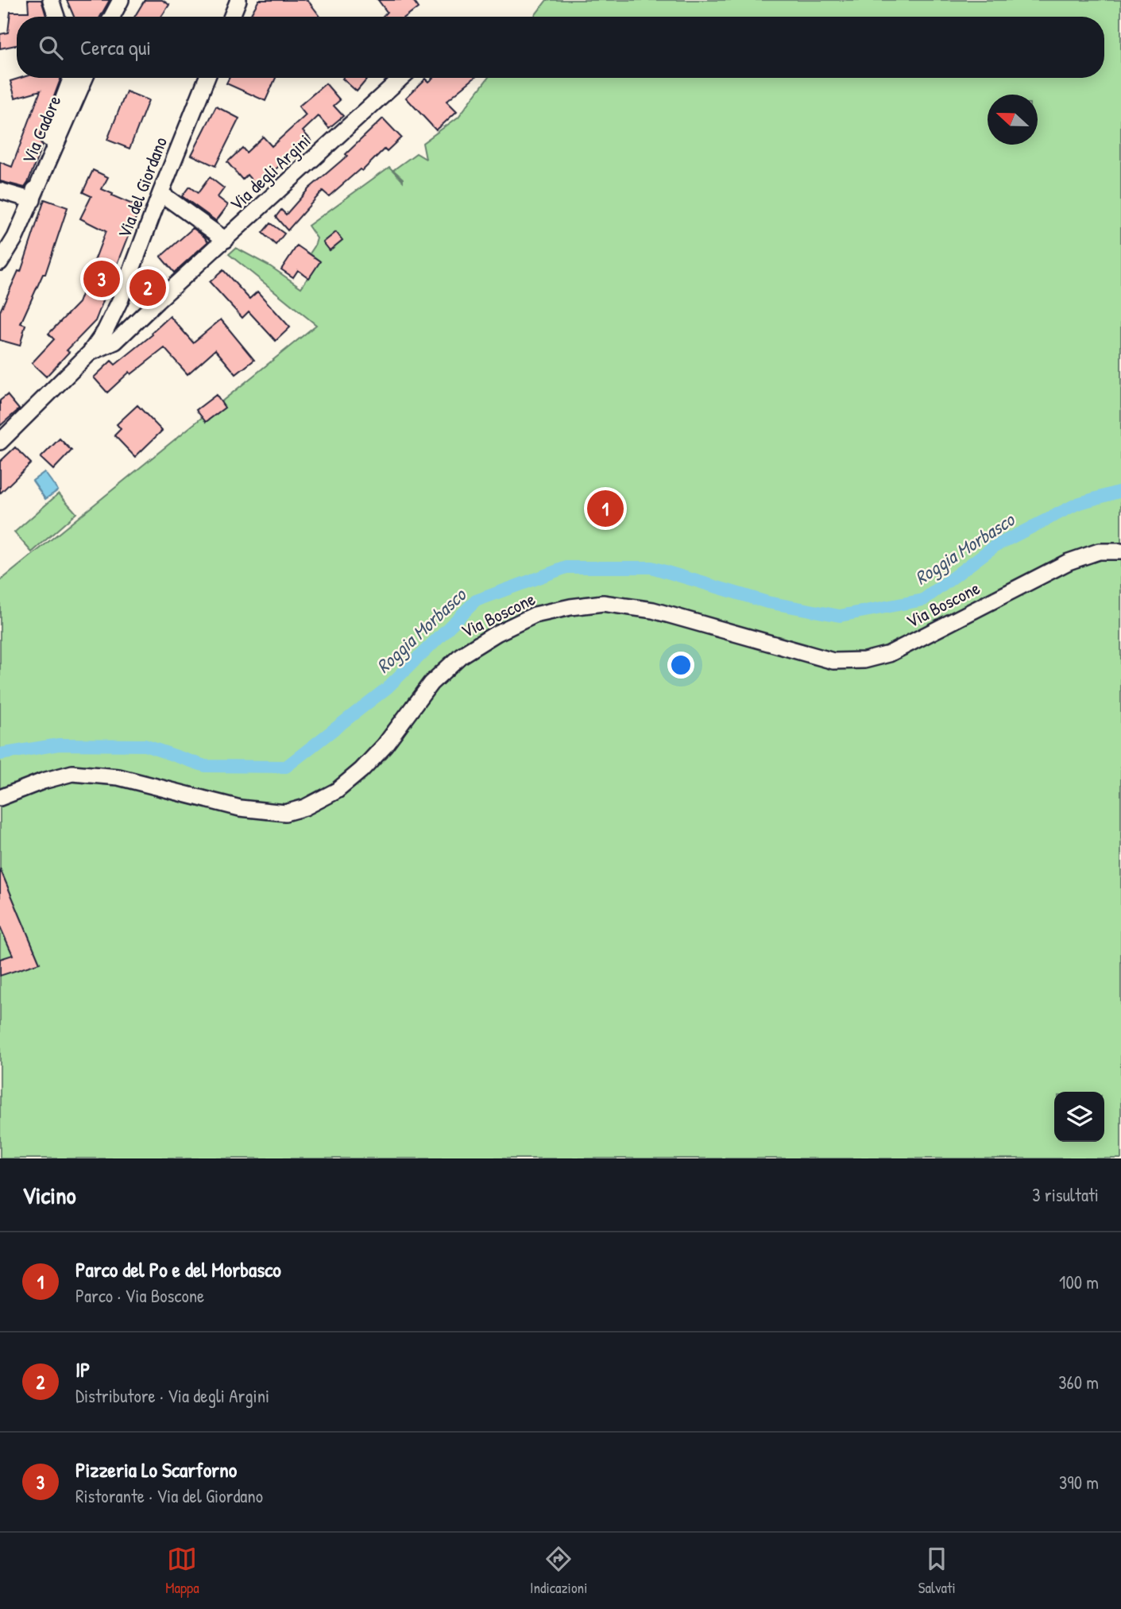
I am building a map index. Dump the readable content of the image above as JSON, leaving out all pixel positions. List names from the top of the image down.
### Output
{
  "streets": {
    "street": [
      "Via Cadore",
      "Via degli Argini",
      "Via del Giordano",
      "Via Boscone"
    ]
  },
  "crossings": [
    ["Via degli Argini", "Via del Giordano"]
  ],
  "water": ["Roggia Morbasco"],
  "north": "left",
  "page": {
    "search": "Cerca qui",
    "pins": ["3", "2", "1"],
    "heading": ["Vicino", "3 risultati"],
    "list": [
      {
        "mark": "1",
        "name": "Parco del Po e del Morbasco",
        "note": "Parco · Via Boscone",
        "value": "100 m"
      },
      {
        "mark": "2",
        "name": "IP",
        "note": "Distributore · Via degli Argini",
        "value": "360 m"
      },
      {
        "mark": "3",
        "name": "Pizzeria Lo Scarforno",
        "note": "Ristorante · Via del Giordano",
        "value": "390 m"
      }
    ],
    "nav": ["Mappa", "Indicazioni", "Salvati"]
  }
}
